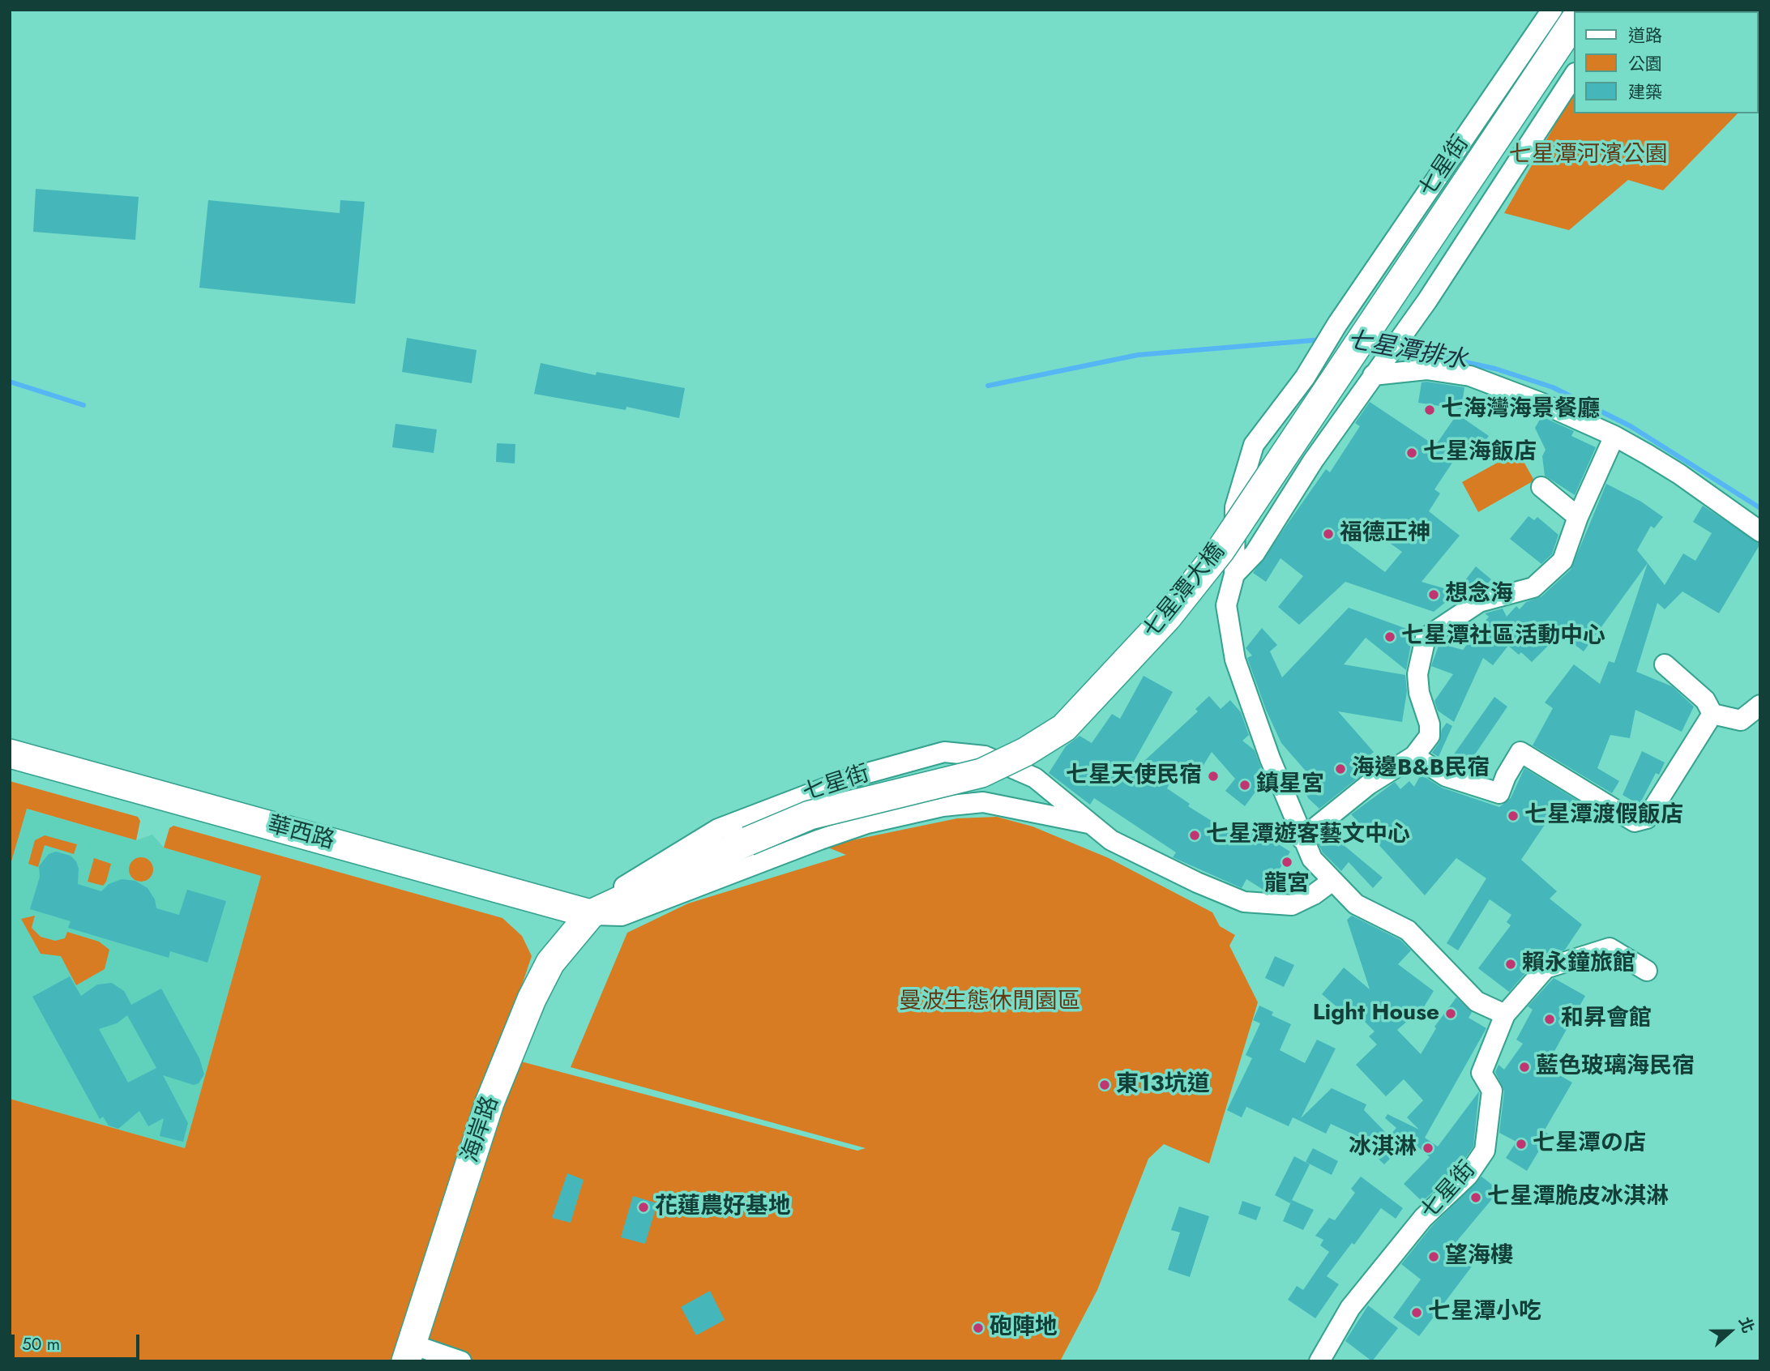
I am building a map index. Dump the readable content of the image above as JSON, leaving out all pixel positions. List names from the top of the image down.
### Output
{
  "streets": {
    "main road": [
      "七星街",
      "七星潭大橋",
      "華西路",
      "海岸路"
    ]
  },
  "crossings": [
    ["七星街", "七星潭大橋"],
    ["七星街", "華西路"],
    ["七星街", "海岸路"],
    ["七星潭大橋", "華西路"],
    ["七星潭大橋", "海岸路"],
    ["華西路", "海岸路"]
  ],
  "water": ["七星潭排水"],
  "parks": ["七星潭河濱公園", "曼波生態休閒園區"],
  "places": [
    "七海灣海景餐廳",
    "七星海飯店",
    "福德正神",
    "想念海",
    "七星潭社區活動中心",
    "海邊B&B民宿",
    "七星天使民宿",
    "鎮星宮",
    "七星潭渡假飯店",
    "七星潭遊客藝文中心",
    "龍宮",
    "賴永鐘旅館",
    "Light House",
    "和昇會館",
    "藍色玻璃海民宿",
    "東13坑道",
    "七星潭の店",
    "冰淇淋",
    "七星潭脆皮冰淇淋",
    "花蓮農好基地",
    "望海樓",
    "七星潭小吃",
    "砲陣地"
  ],
  "legend": ["道路", "公園", "建築"],
  "scale_bar": "50 m",
  "north": "right"
}
